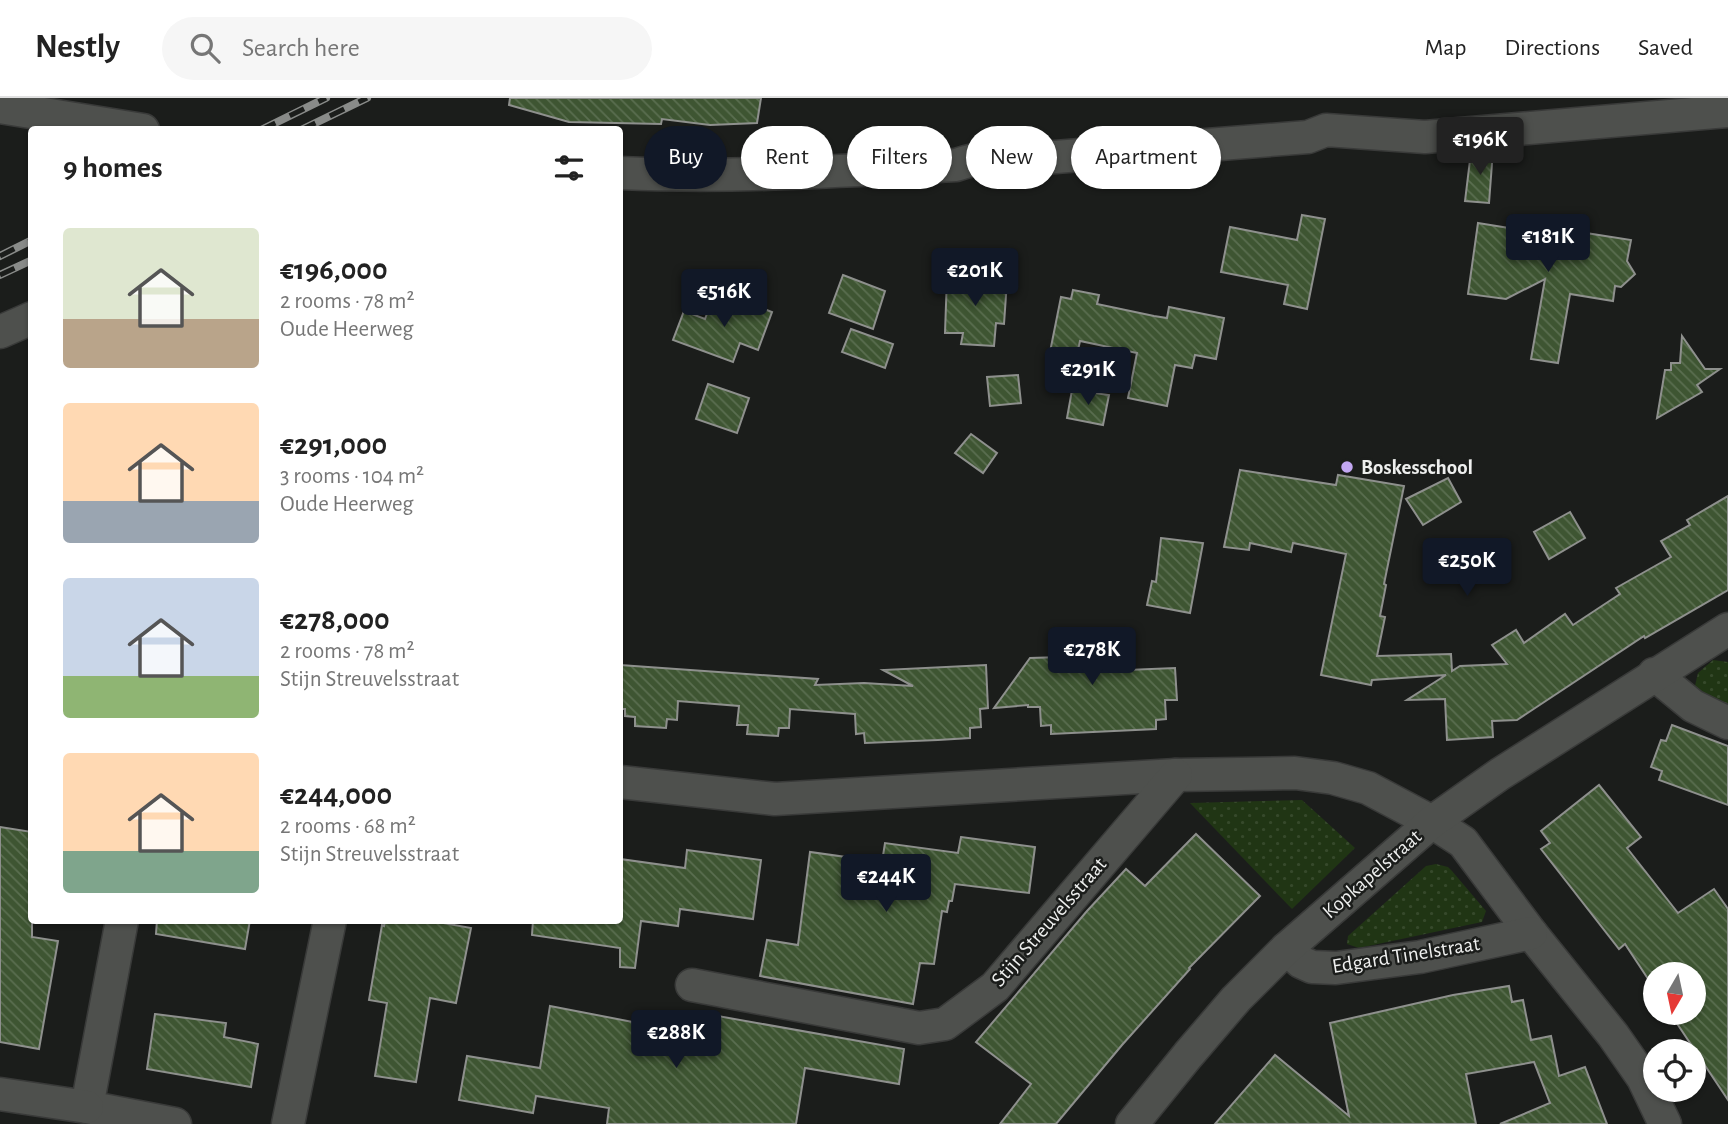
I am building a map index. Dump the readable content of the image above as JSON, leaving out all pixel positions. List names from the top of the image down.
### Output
{
  "streets": {
    "street": ["Kopkapelstraat", "Stijn Streuvelsstraat", "Edgard Tinelstraat"]
  },
  "crossings": [
    ["Kopkapelstraat", "Edgard Tinelstraat"]
  ],
  "places": ["Boskesschool"],
  "north": "bottom",
  "page": {
    "header": "Nestly",
    "search": "Search here",
    "nav": ["Map", "Directions", "Saved"],
    "price": [
      "€196K",
      "€181K",
      "€201K",
      "€516K",
      "€291K",
      "€250K",
      "€278K",
      "€244K",
      "€288K"
    ],
    "chip": [
      "Buy",
      "Rent",
      "Filters",
      "New",
      "Apartment"
    ],
    "heading": "9 homes",
    "list": [
      {
        "name": "€196,000",
        "note": "2 rooms · 78 m² · Oude Heerweg"
      },
      {
        "name": "€291,000",
        "note": "3 rooms · 104 m² · Oude Heerweg"
      },
      {
        "name": "€278,000",
        "note": "2 rooms · 78 m² · Stijn Streuvelsstraat"
      },
      {
        "name": "€244,000",
        "note": "2 rooms · 68 m² · Stijn Streuvelsstraat"
      }
    ]
  }
}
